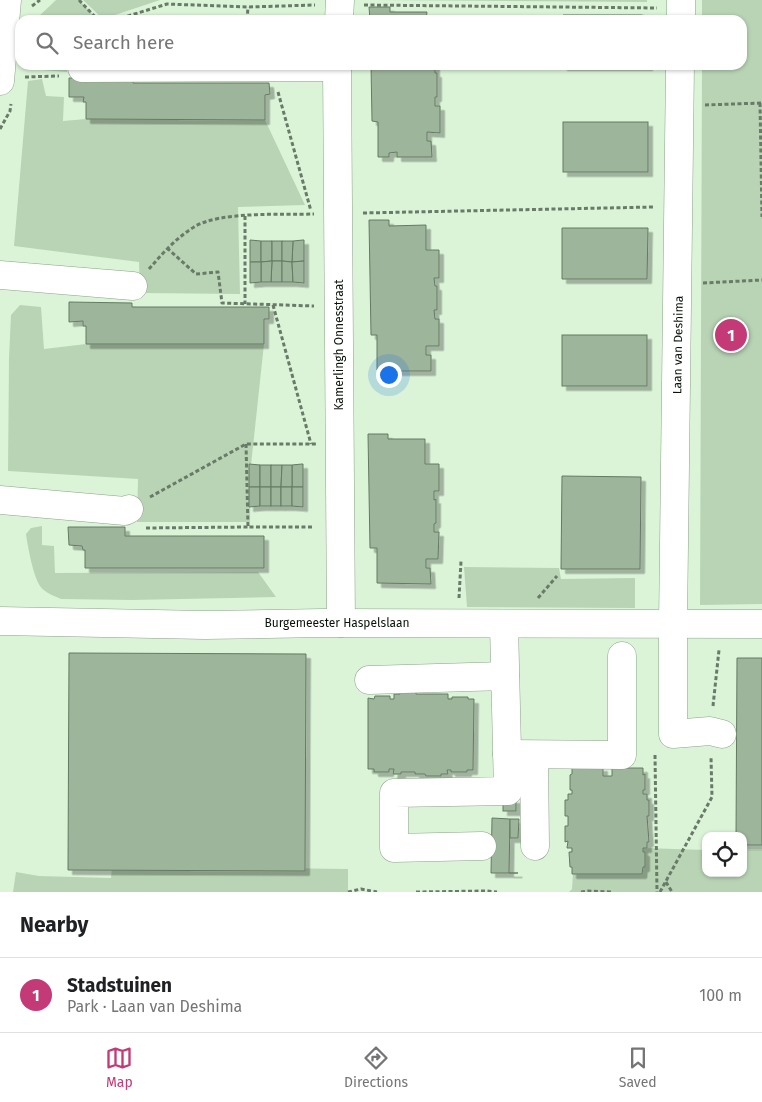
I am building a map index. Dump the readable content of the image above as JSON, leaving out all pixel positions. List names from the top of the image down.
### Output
{
  "streets": {
    "street": ["Kamerlingh Onnesstraat", "Laan van Deshima", "Burgemeester Haspelslaan"]
  },
  "crossings": [
    ["Kamerlingh Onnesstraat", "Burgemeester Haspelslaan"],
    ["Laan van Deshima", "Burgemeester Haspelslaan"]
  ],
  "page": {
    "search": "Search here",
    "pins": "1",
    "heading": "Nearby",
    "list": [
      {
        "mark": "1",
        "name": "Stadstuinen",
        "note": "Park · Laan van Deshima",
        "value": "100 m"
      }
    ],
    "nav": ["Map", "Directions", "Saved"]
  }
}
